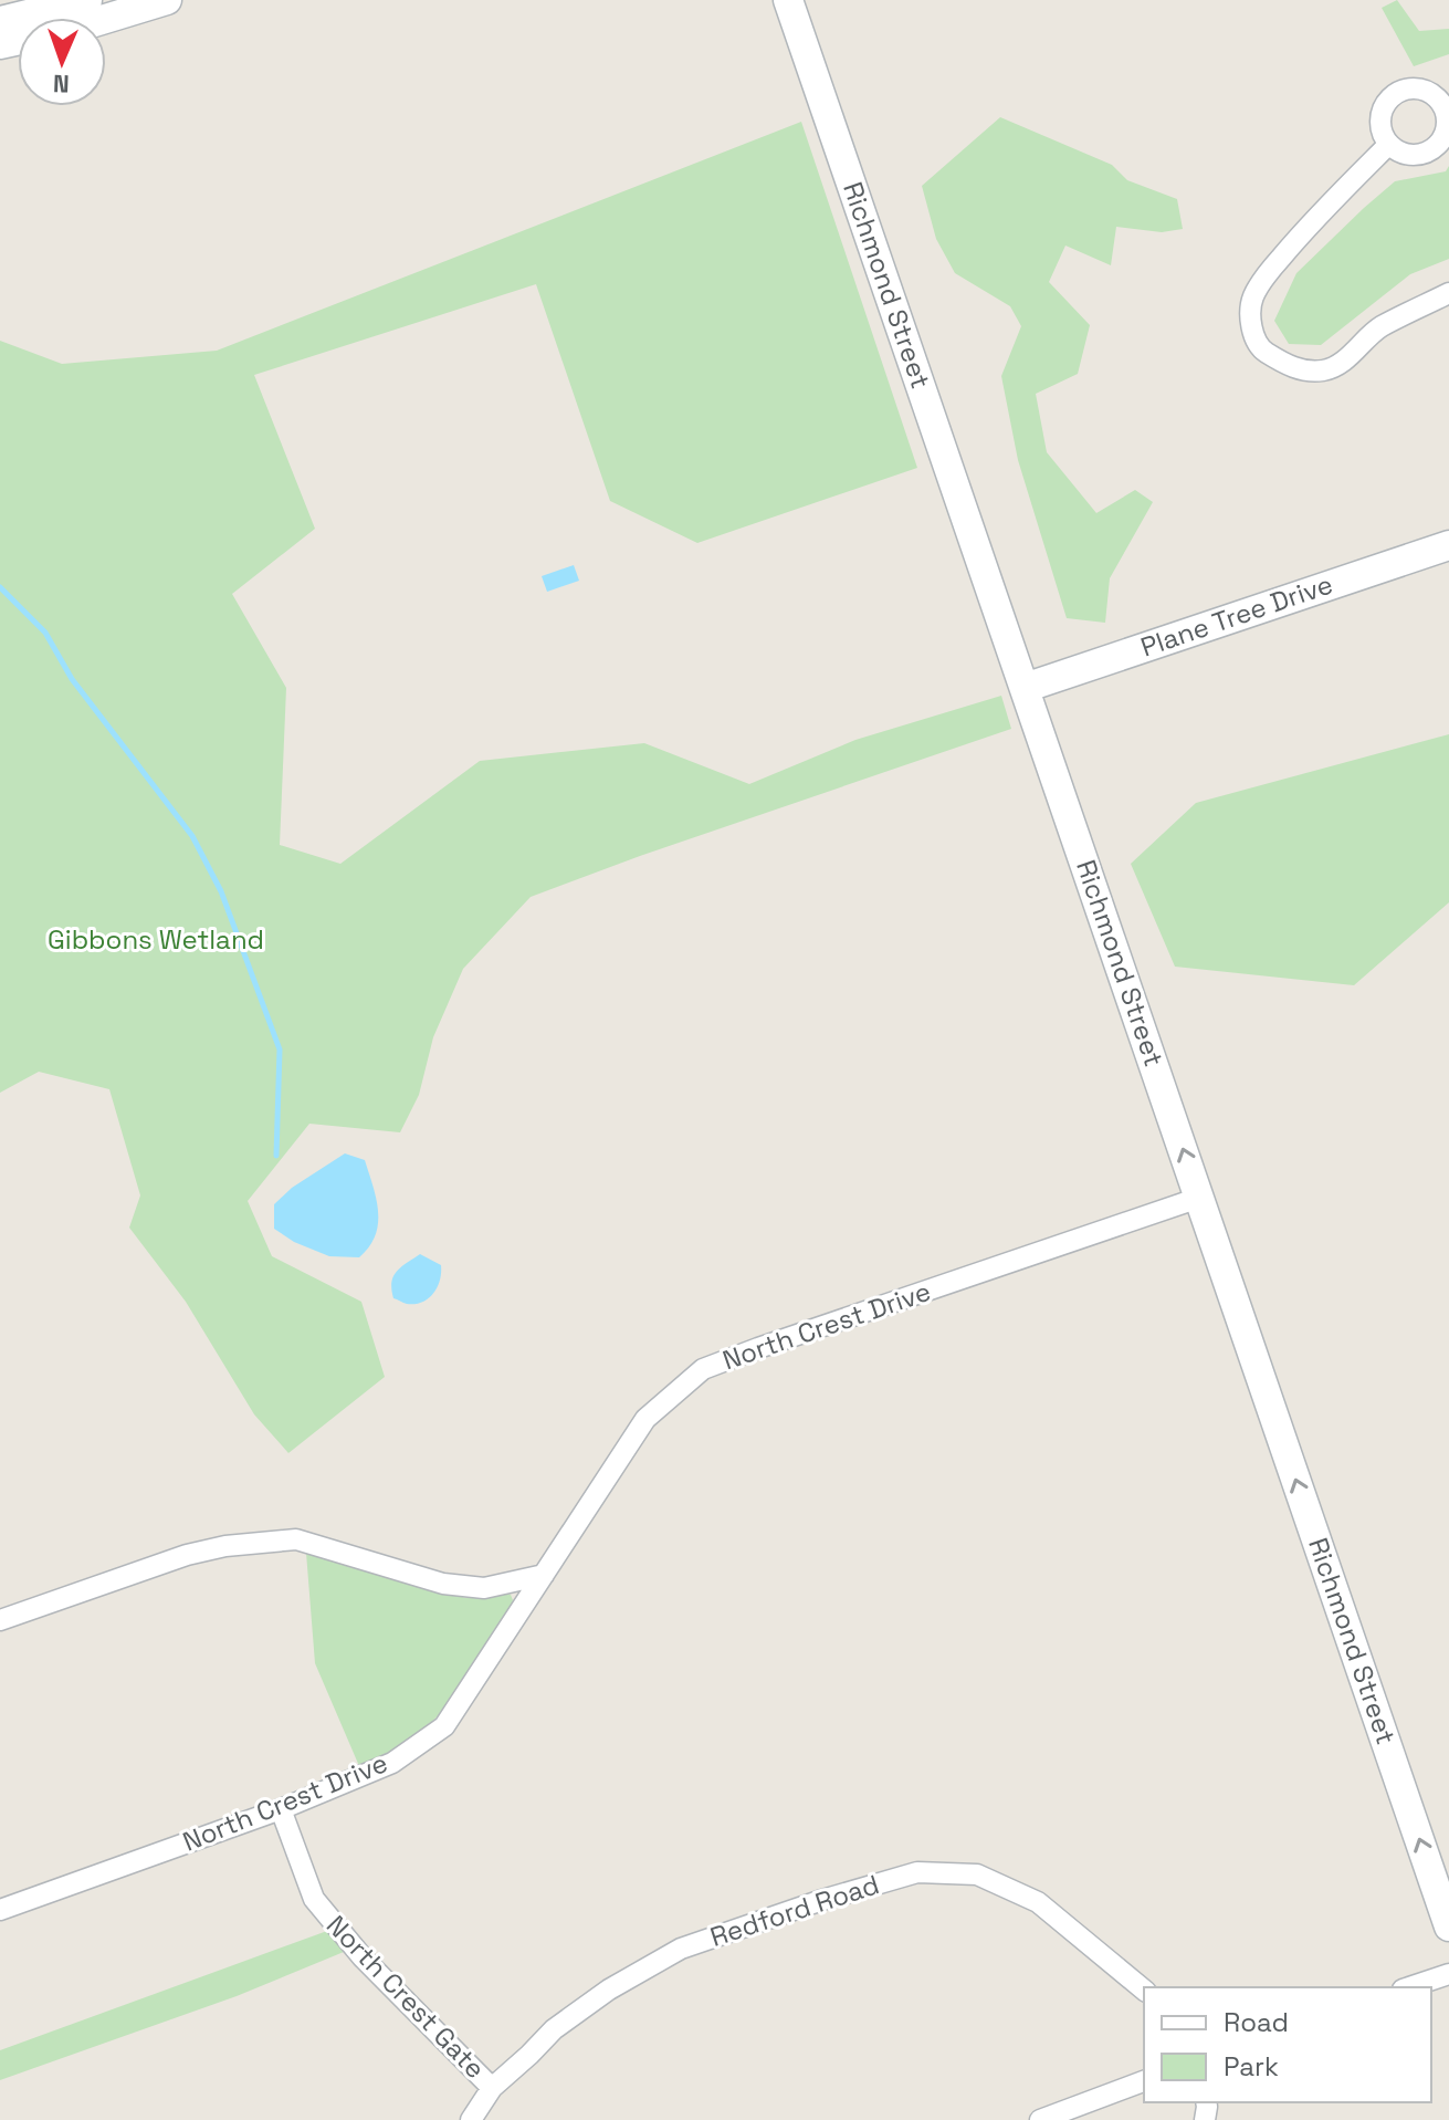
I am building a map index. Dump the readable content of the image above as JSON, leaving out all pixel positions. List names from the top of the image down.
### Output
{
  "streets": {
    "main road": ["Richmond Street", "Plane Tree Drive"],
    "street": ["North Crest Drive", "Redford Road", "North Crest Gate"]
  },
  "crossings": [
    ["Richmond Street", "Plane Tree Drive"],
    ["Richmond Street", "North Crest Drive"],
    ["North Crest Drive", "North Crest Gate"],
    ["Redford Road", "North Crest Gate"]
  ],
  "one_way": ["Richmond Street"],
  "parks": ["Gibbons Wetland"],
  "legend": ["Road", "Park"],
  "north": "bottom"
}
